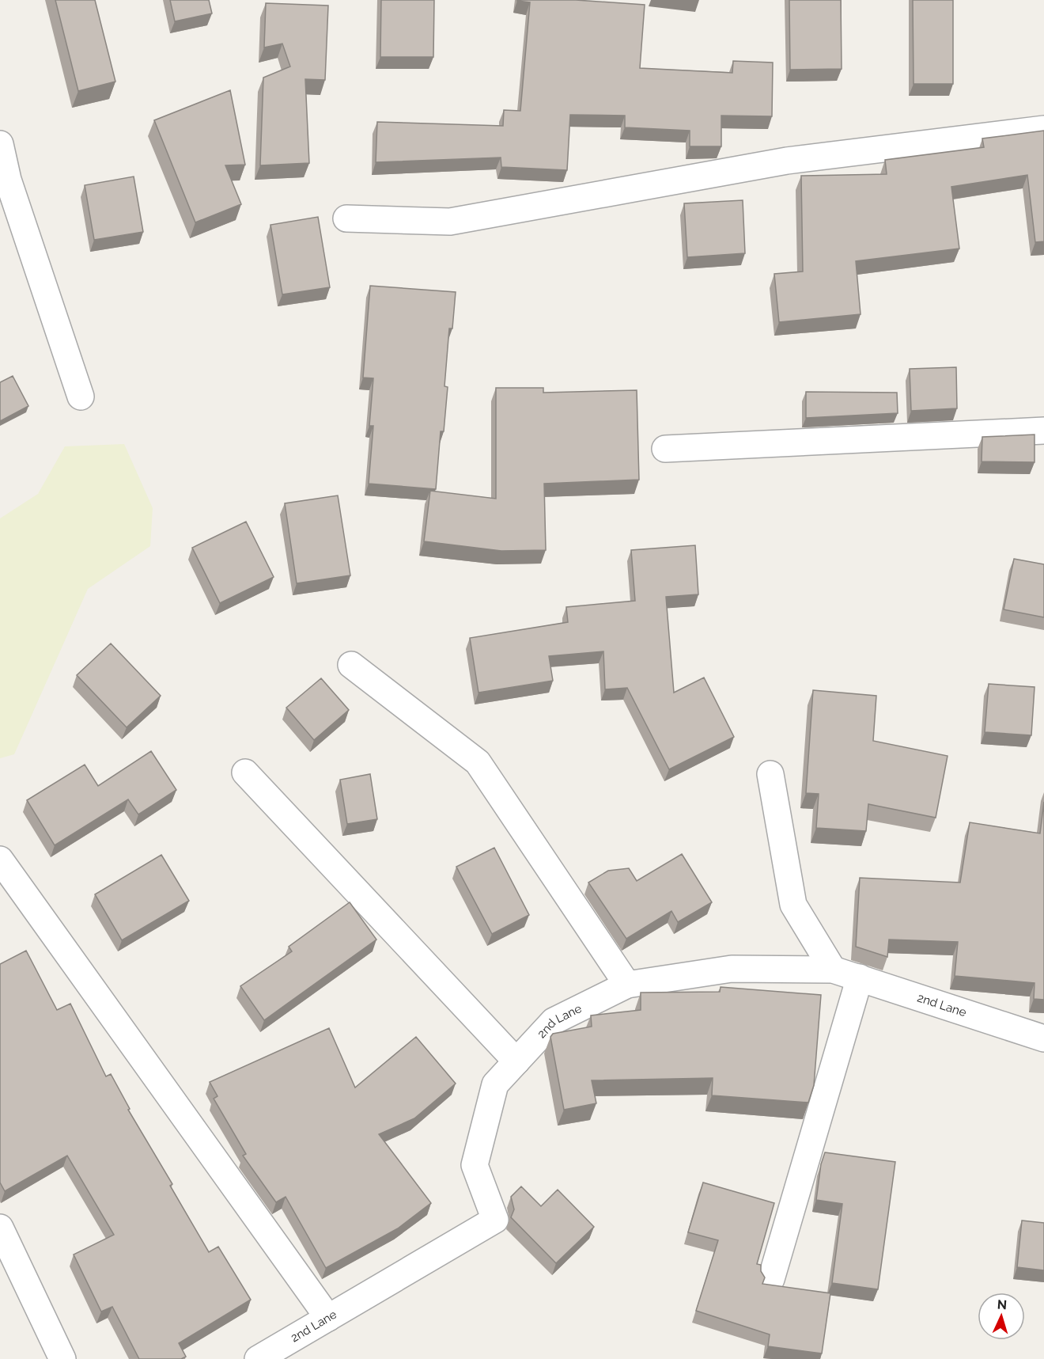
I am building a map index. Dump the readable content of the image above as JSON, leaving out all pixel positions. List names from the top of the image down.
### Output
{
  "streets": {
    "street": ["2nd Lane"]
  },
  "north": "top"
}
